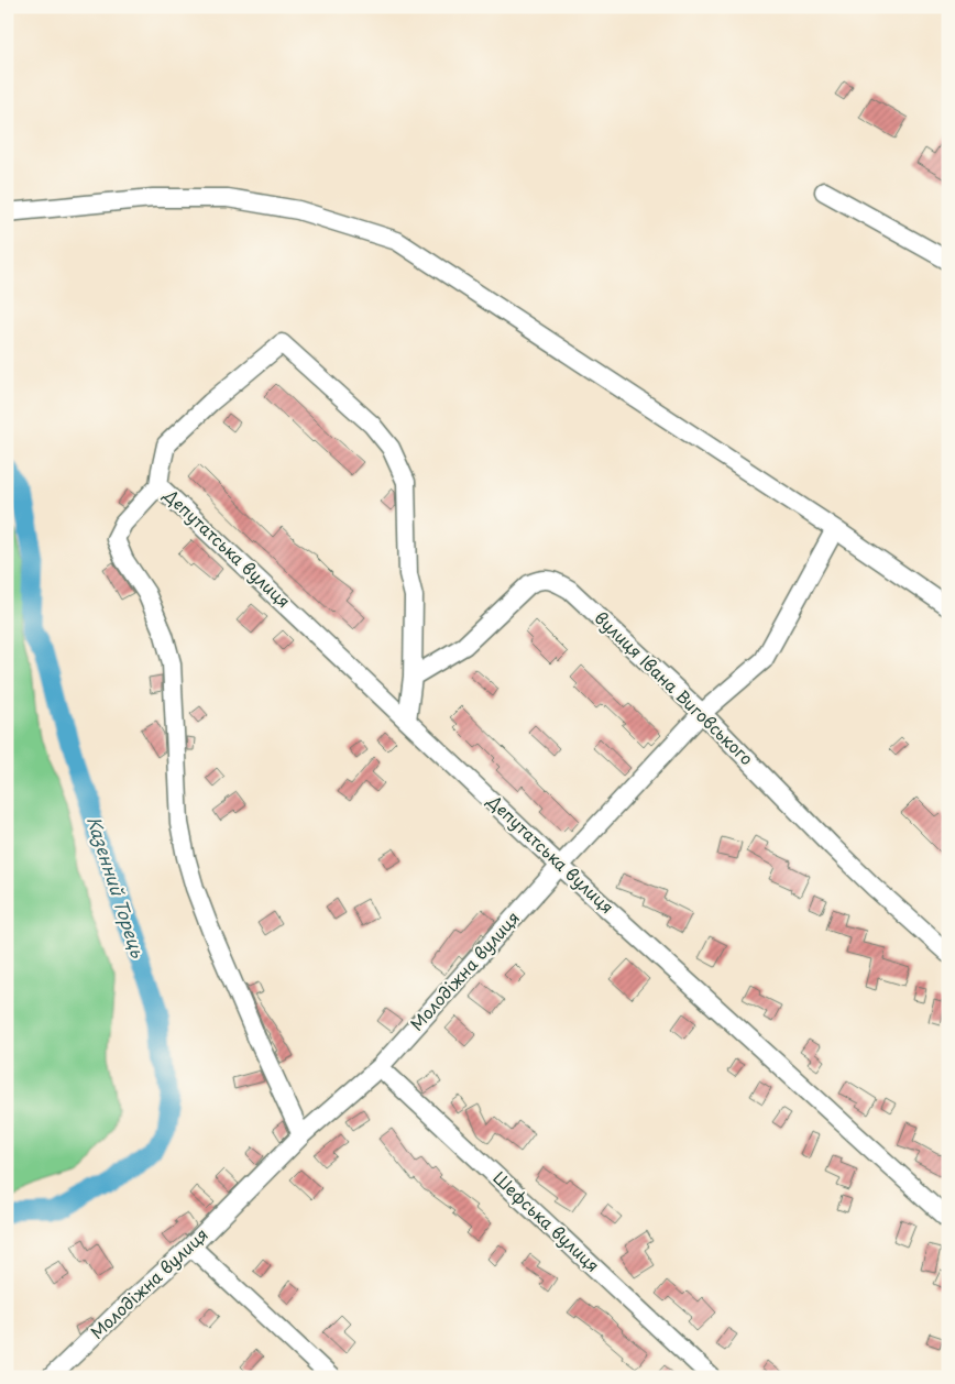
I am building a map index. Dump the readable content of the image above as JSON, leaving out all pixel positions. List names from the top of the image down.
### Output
{
  "streets": {
    "street": [
      "Депутатська вулиця",
      "вулиця Івана Виговського",
      "Молодіжна вулиця",
      "Шефська вулиця"
    ]
  },
  "crossings": [
    ["Депутатська вулиця", "Молодіжна вулиця"],
    ["вулиця Івана Виговського", "Молодіжна вулиця"],
    ["Молодіжна вулиця", "Шефська вулиця"]
  ],
  "water": ["Казенний Торець"]
}
